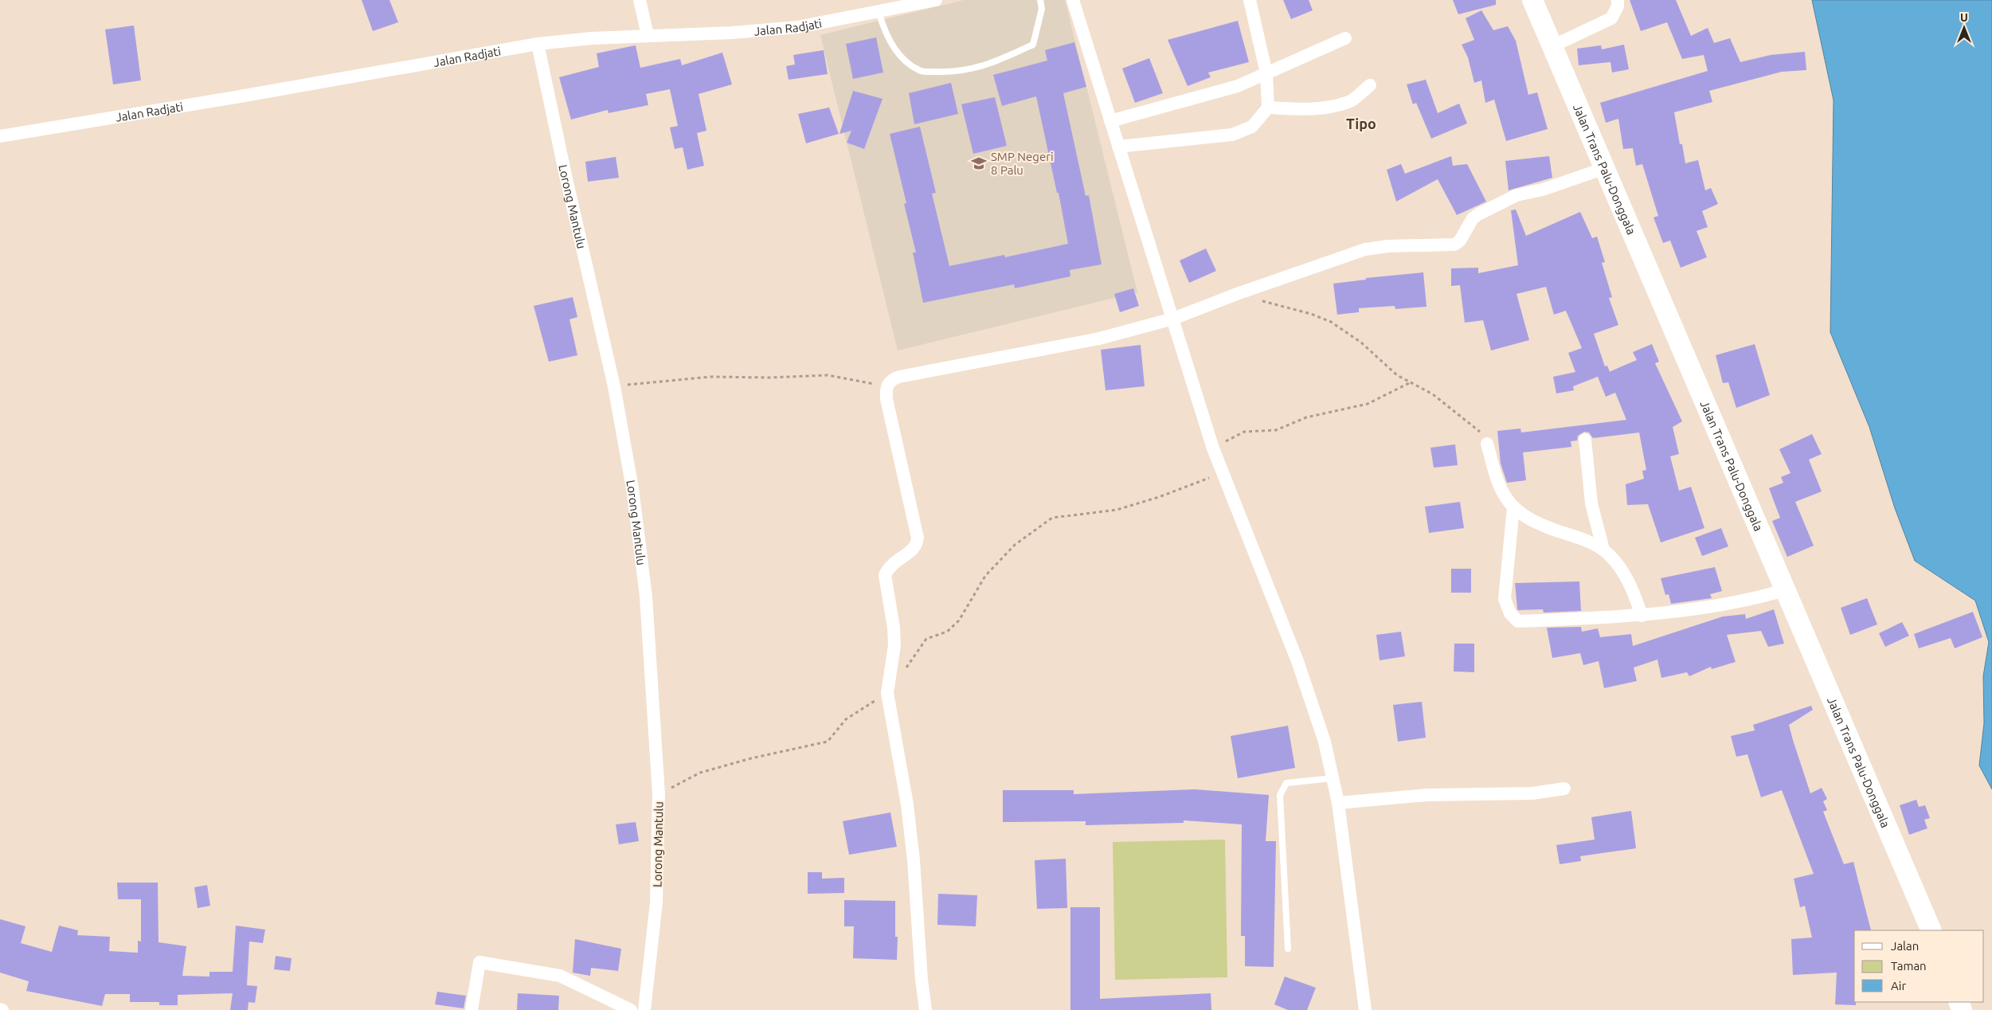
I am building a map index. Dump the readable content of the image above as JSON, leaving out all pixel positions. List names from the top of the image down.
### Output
{
  "streets": {
    "highway": ["Jalan Trans Palu-Donggala"],
    "street": ["Jalan Radjati", "Lorong Mantulu"]
  },
  "crossings": [
    ["Jalan Radjati", "Lorong Mantulu"]
  ],
  "districts": ["Tipo"],
  "places": {
    "school or university": ["SMP Negeri 8 Palu"]
  },
  "legend": ["Jalan", "Taman", "Air"],
  "north": "top"
}
